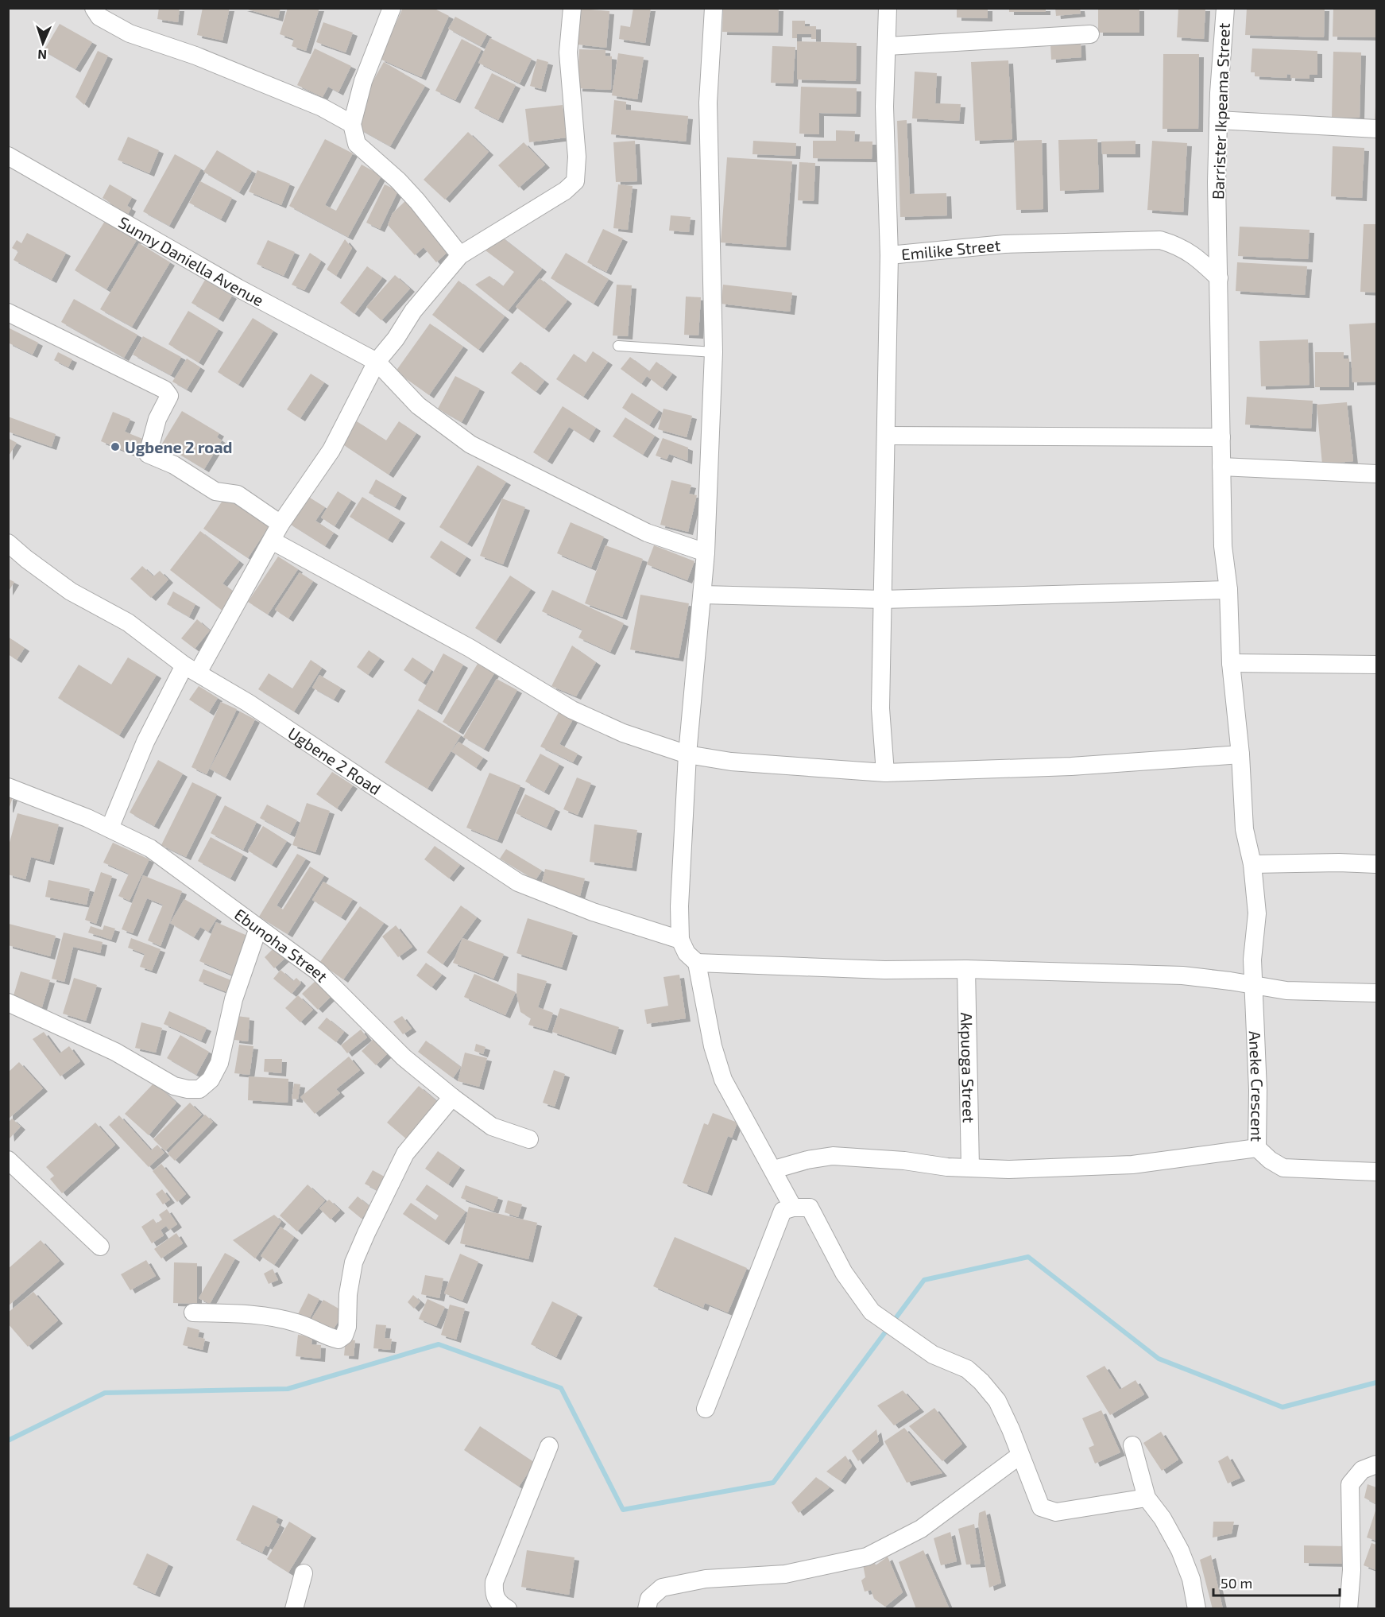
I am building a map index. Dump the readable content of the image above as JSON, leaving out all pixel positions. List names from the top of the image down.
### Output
{
  "streets": {
    "street": [
      "Barrister Ikpeama Street",
      "Emilike Street",
      "Sunny Daniella Avenue",
      "Ugbene 2 Road",
      "Ebunoha Street",
      "Akpuoga Street",
      "Aneke Crescent"
    ]
  },
  "crossings": [
    ["Barrister Ikpeama Street", "Emilike Street"]
  ],
  "places": ["Ugbene 2 road"],
  "scale_bar": "50 m",
  "north": "bottom"
}
